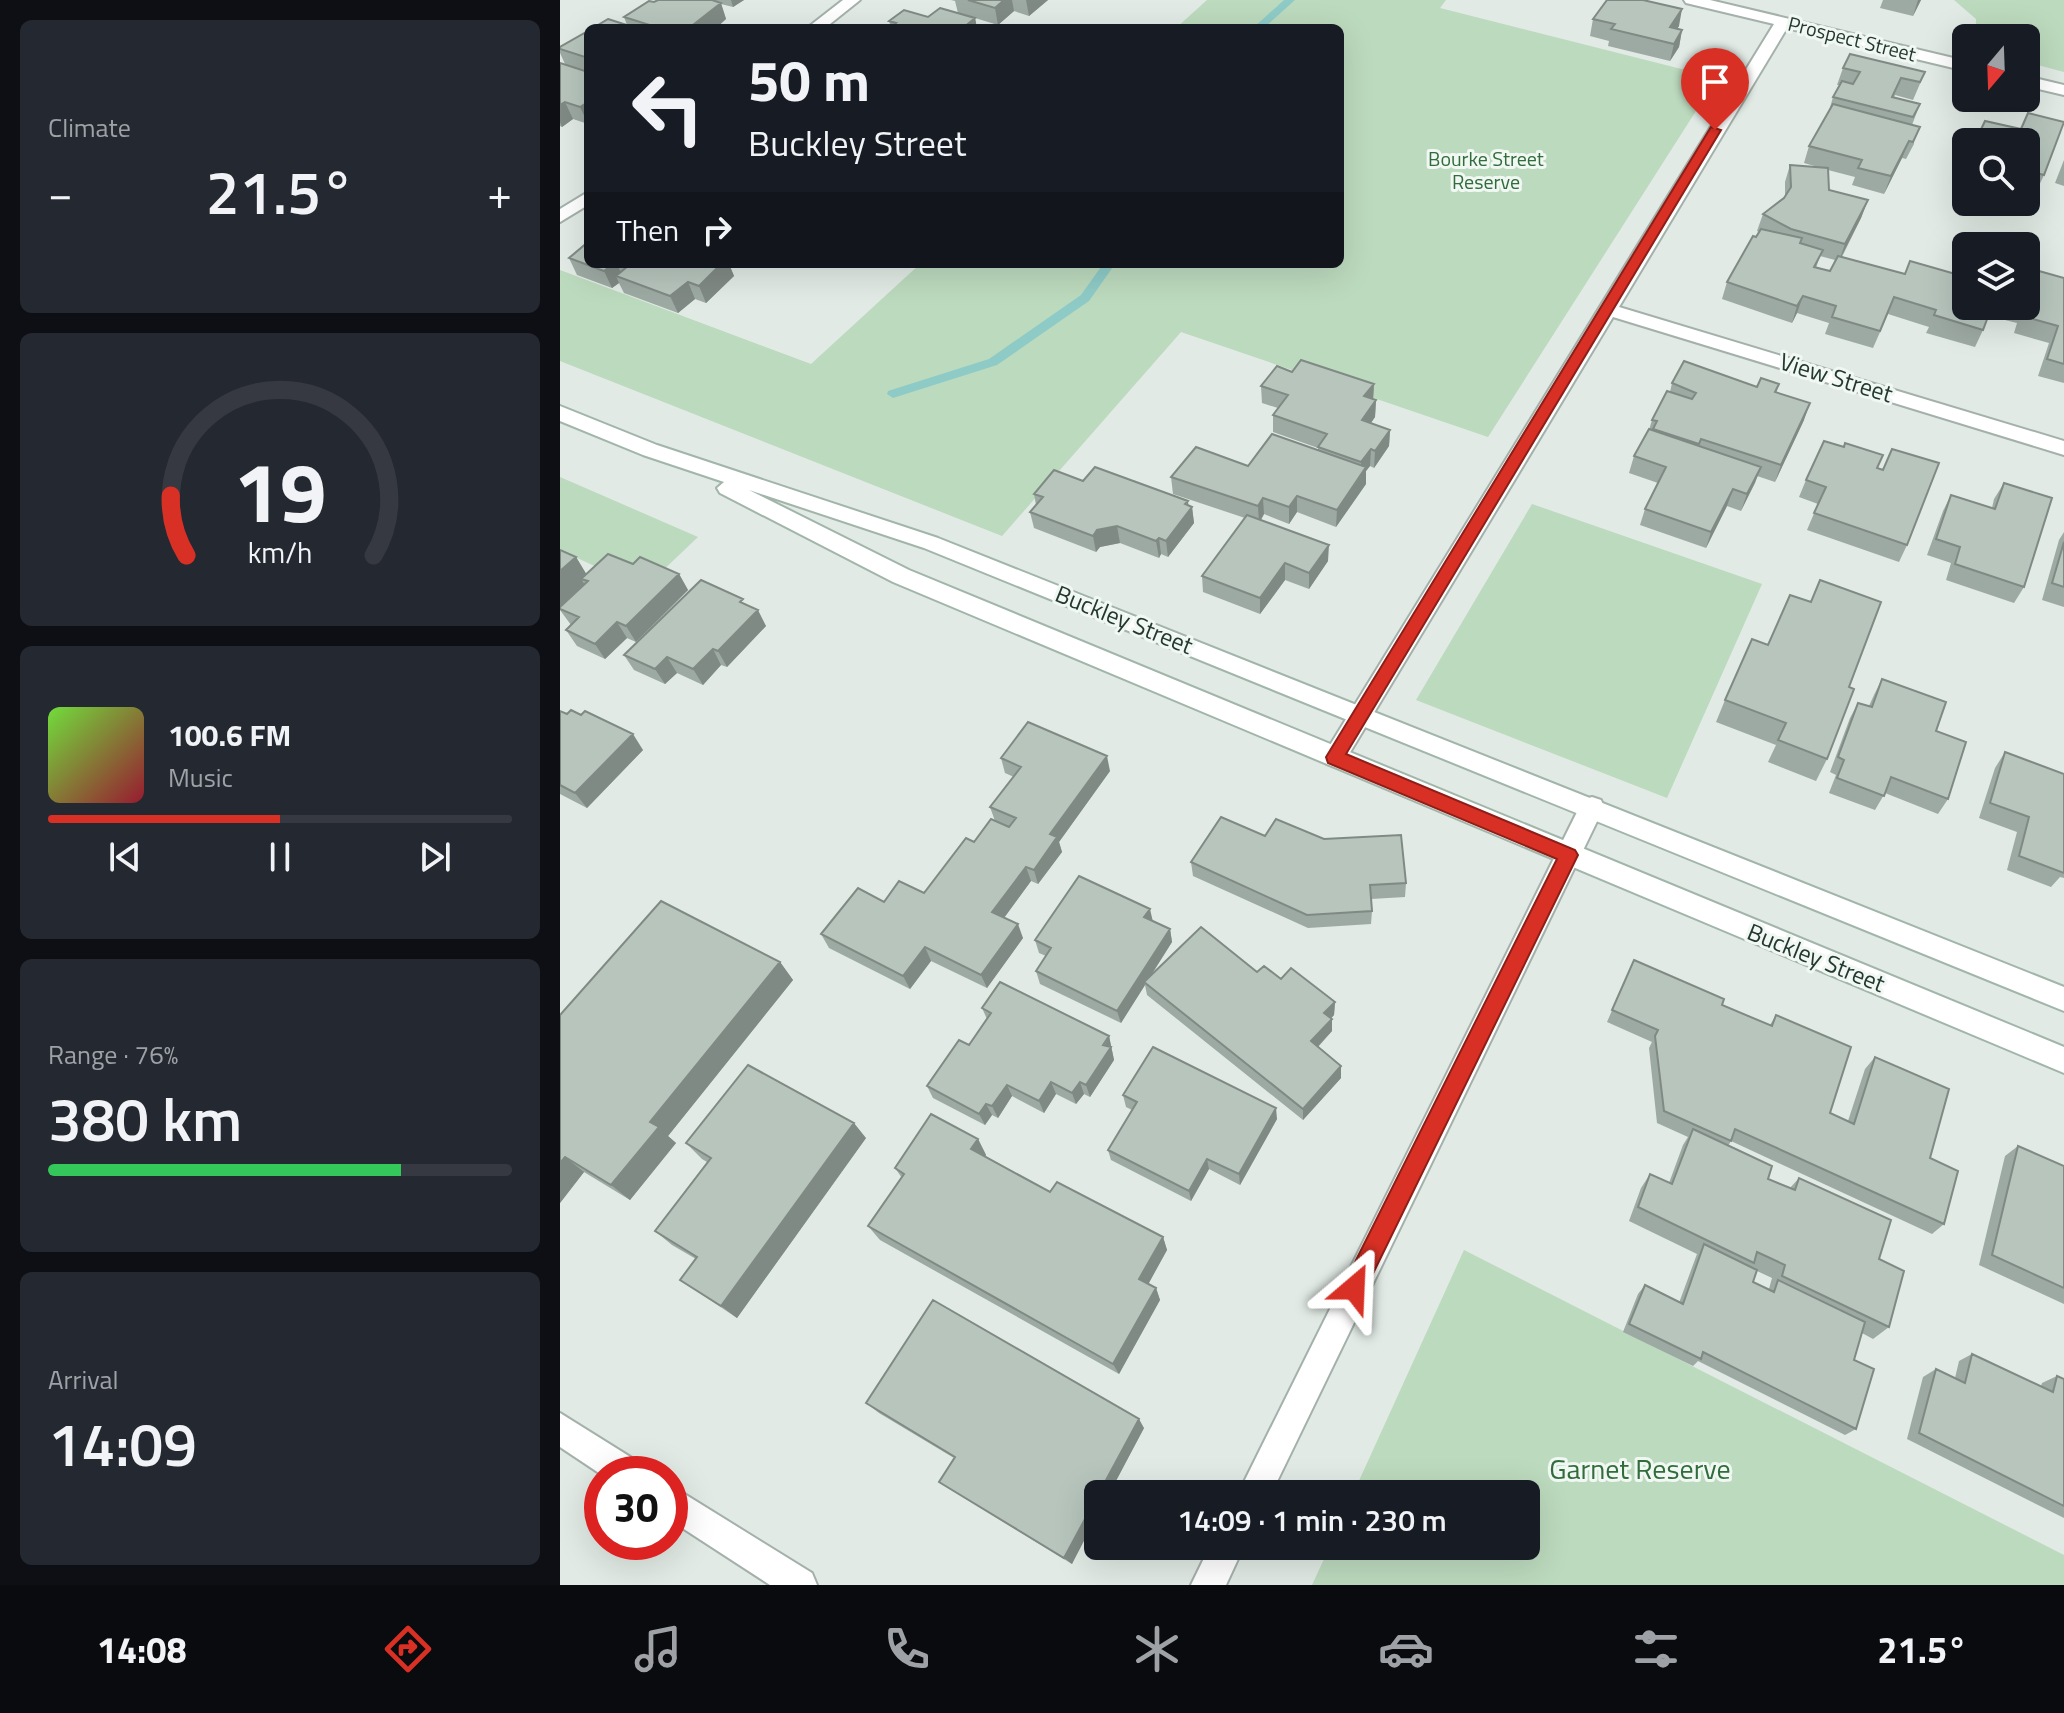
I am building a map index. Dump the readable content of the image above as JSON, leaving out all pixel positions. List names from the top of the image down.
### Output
{
  "streets": {
    "street": ["Prospect Street", "View Street", "Buckley Street"]
  },
  "parks": ["Bourke Street Reserve", "Garnet Reserve"],
  "north": "bottom",
  "page": {
    "tile": [
      "Climate",
      ["Range · 76%", "380 km"],
      ["Arrival", "14:09"]
    ],
    "turn": ["50 m", "Buckley Street"],
    "heat": ["−", "21.5°", "+"],
    "then": "Then",
    "song": ["100.6 FM", "Music"],
    "limit": "30",
    "trip": "14:09 · 1 min · 230 m",
    "tabs": ["14:08", "21.5°"],
    "gauge": ["19", "km/h"]
  }
}
